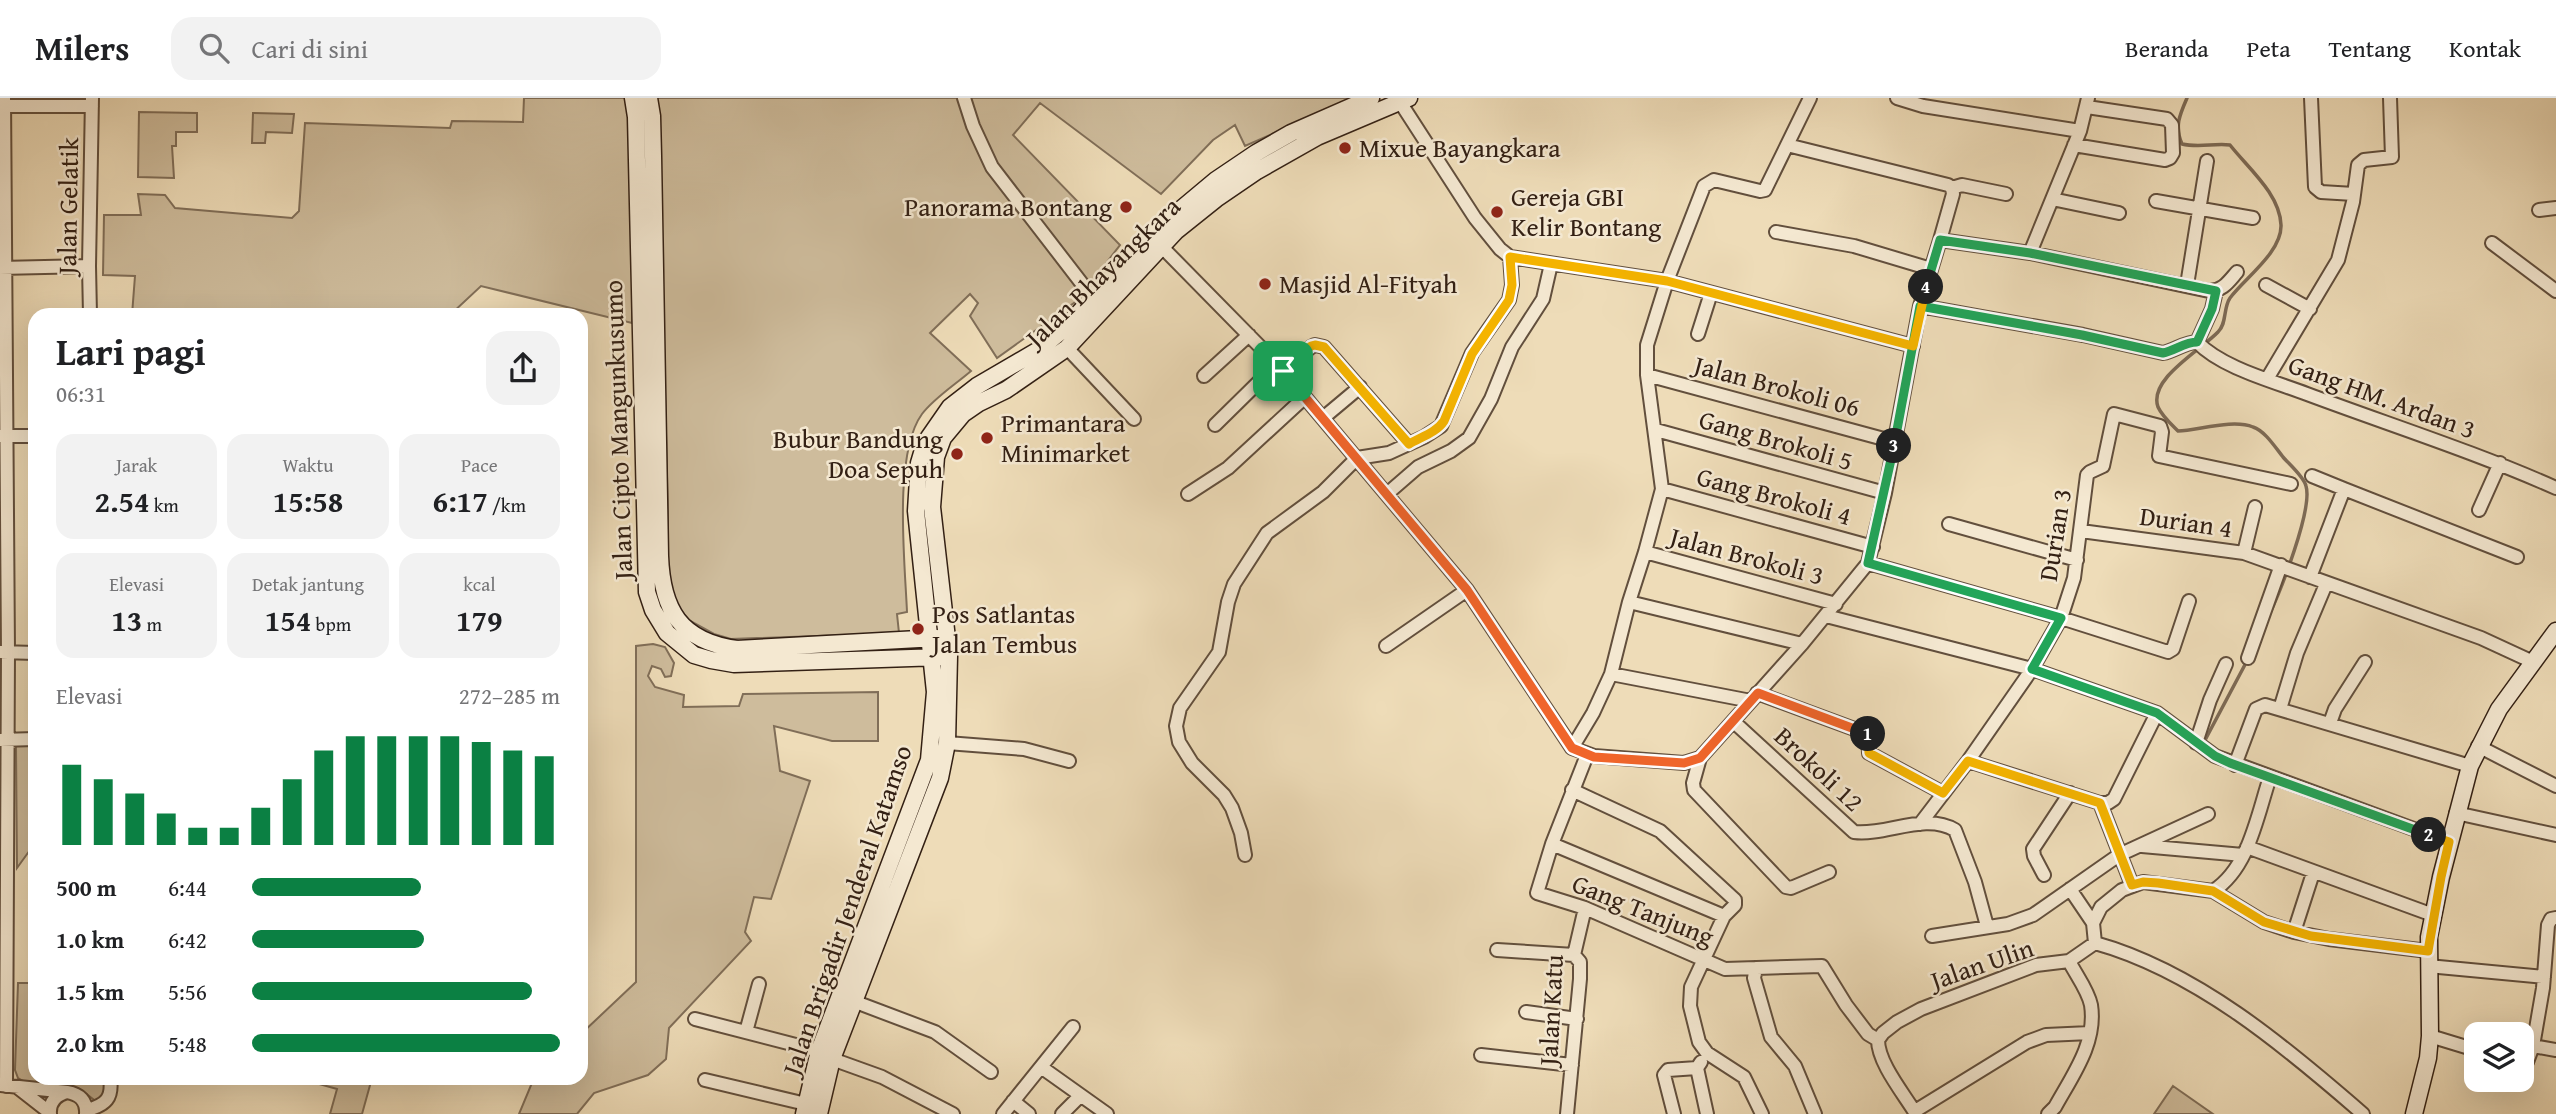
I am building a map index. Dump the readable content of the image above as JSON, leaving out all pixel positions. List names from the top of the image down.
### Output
{
  "streets": {
    "main road": ["Jalan Bhayangkara", "Jalan Cipto Mangunkusumo", "Jalan Brigadir Jenderal Katamso"],
    "street": [
      "Jalan Gelatik",
      "Jalan Brokoli 06",
      "Gang HM. Ardan 3",
      "Gang Brokoli 5",
      "Gang Brokoli 4",
      "Durian 4",
      "Durian 3",
      "Jalan Brokoli 3",
      "Brokoli 12",
      "Gang Tanjung",
      "Jalan Ulin",
      "Jalan Katu"
    ]
  },
  "crossings": [
    ["Jalan Bhayangkara", "Jalan Cipto Mangunkusumo"],
    ["Jalan Bhayangkara", "Jalan Brigadir Jenderal Katamso"],
    ["Jalan Cipto Mangunkusumo", "Jalan Brigadir Jenderal Katamso"],
    ["Durian 4", "Durian 3"],
    ["Durian 3", "Brokoli 12"],
    ["Gang Tanjung", "Jalan Katu"]
  ],
  "places": [
    "Mixue Bayangkara",
    "Panorama Bontang",
    "Gereja GBI Kelir Bontang",
    "Masjid Al-Fityah",
    "Primantara Minimarket",
    "Bubur Bandung Doa Sepuh",
    "Pos Satlantas Jalan Tembus"
  ],
  "page": {
    "header": "Milers",
    "search": "Cari di sini",
    "nav": [
      "Beranda",
      "Peta",
      "Tentang",
      "Kontak"
    ],
    "pins": [
      "4",
      "3",
      "1",
      "2"
    ],
    "heading": ["Lari pagi", "06:31"],
    "stats": [
      ["Jarak", "2.54 km"],
      ["Waktu", "15:58"],
      ["Pace", "6:17 /km"],
      ["Elevasi", "13 m"],
      ["Detak jantung", "154 bpm"],
      ["kcal", "179"]
    ],
    "chart": ["Elevasi", "272–285 m"],
    "list": [
      {
        "name": "500 m",
        "note": "6:44"
      },
      {
        "name": "1.0 km",
        "note": "6:42"
      },
      {
        "name": "1.5 km",
        "note": "5:56"
      },
      {
        "name": "2.0 km",
        "note": "5:48"
      }
    ]
  }
}
